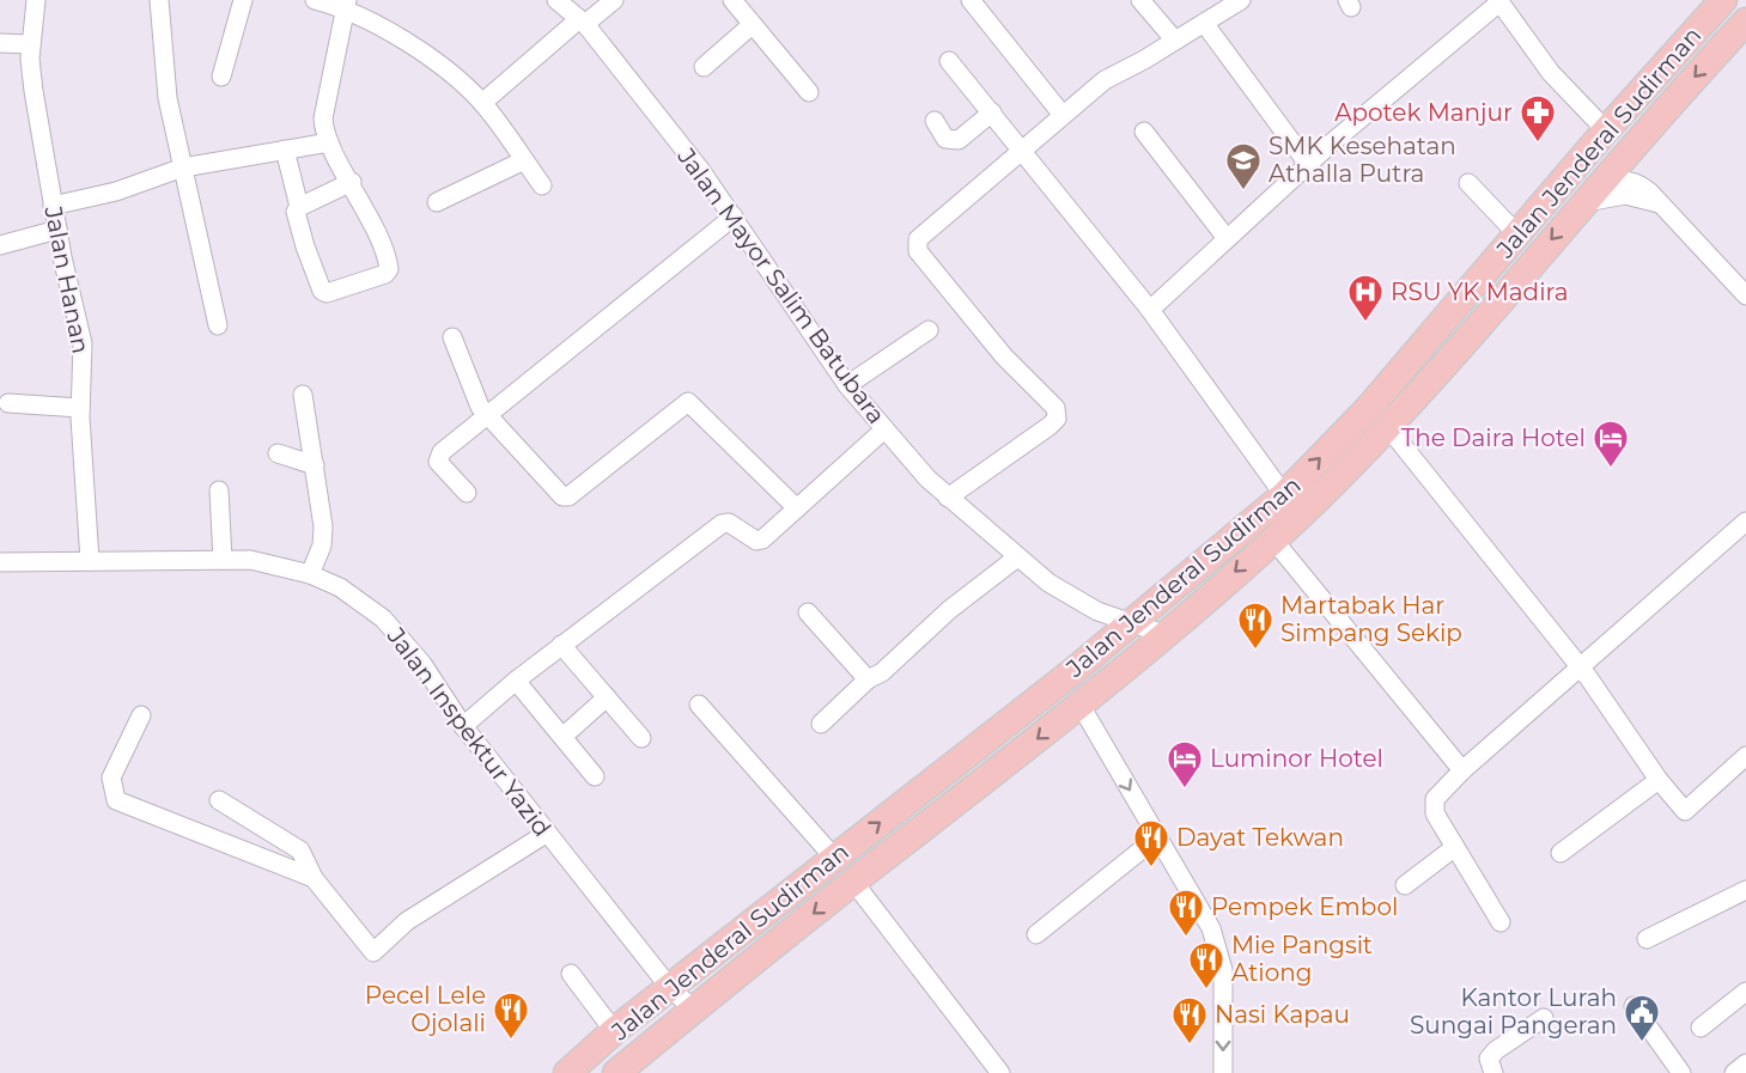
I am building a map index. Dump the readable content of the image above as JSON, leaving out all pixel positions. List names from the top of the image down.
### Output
{
  "streets": {
    "highway": ["Jalan Jenderal Sudirman"],
    "street": ["Jalan Hanan", "Jalan Mayor Salim Batubara", "Jalan Inspektur Yazid"]
  },
  "crossings": [
    ["Jalan Jenderal Sudirman", "Jalan Mayor Salim Batubara"],
    ["Jalan Jenderal Sudirman", "Jalan Inspektur Yazid"],
    ["Jalan Hanan", "Jalan Inspektur Yazid"]
  ],
  "places": {
    "pharmacy": ["Apotek Manjur"],
    "school or university": ["SMK Kesehatan Athalla Putra"],
    "hospital": ["RSU YK Madira"],
    "hotel": ["The Daira Hotel", "Luminor Hotel"],
    "restaurant": [
      "Martabak Har Simpang Sekip",
      "Dayat Tekwan",
      "Pempek Embol",
      "Mie Pangsit Ationg",
      "Pecel Lele Ojolali",
      "Nasi Kapau"
    ],
    "public building": ["Kantor Lurah Sungai Pangeran"]
  }
}
